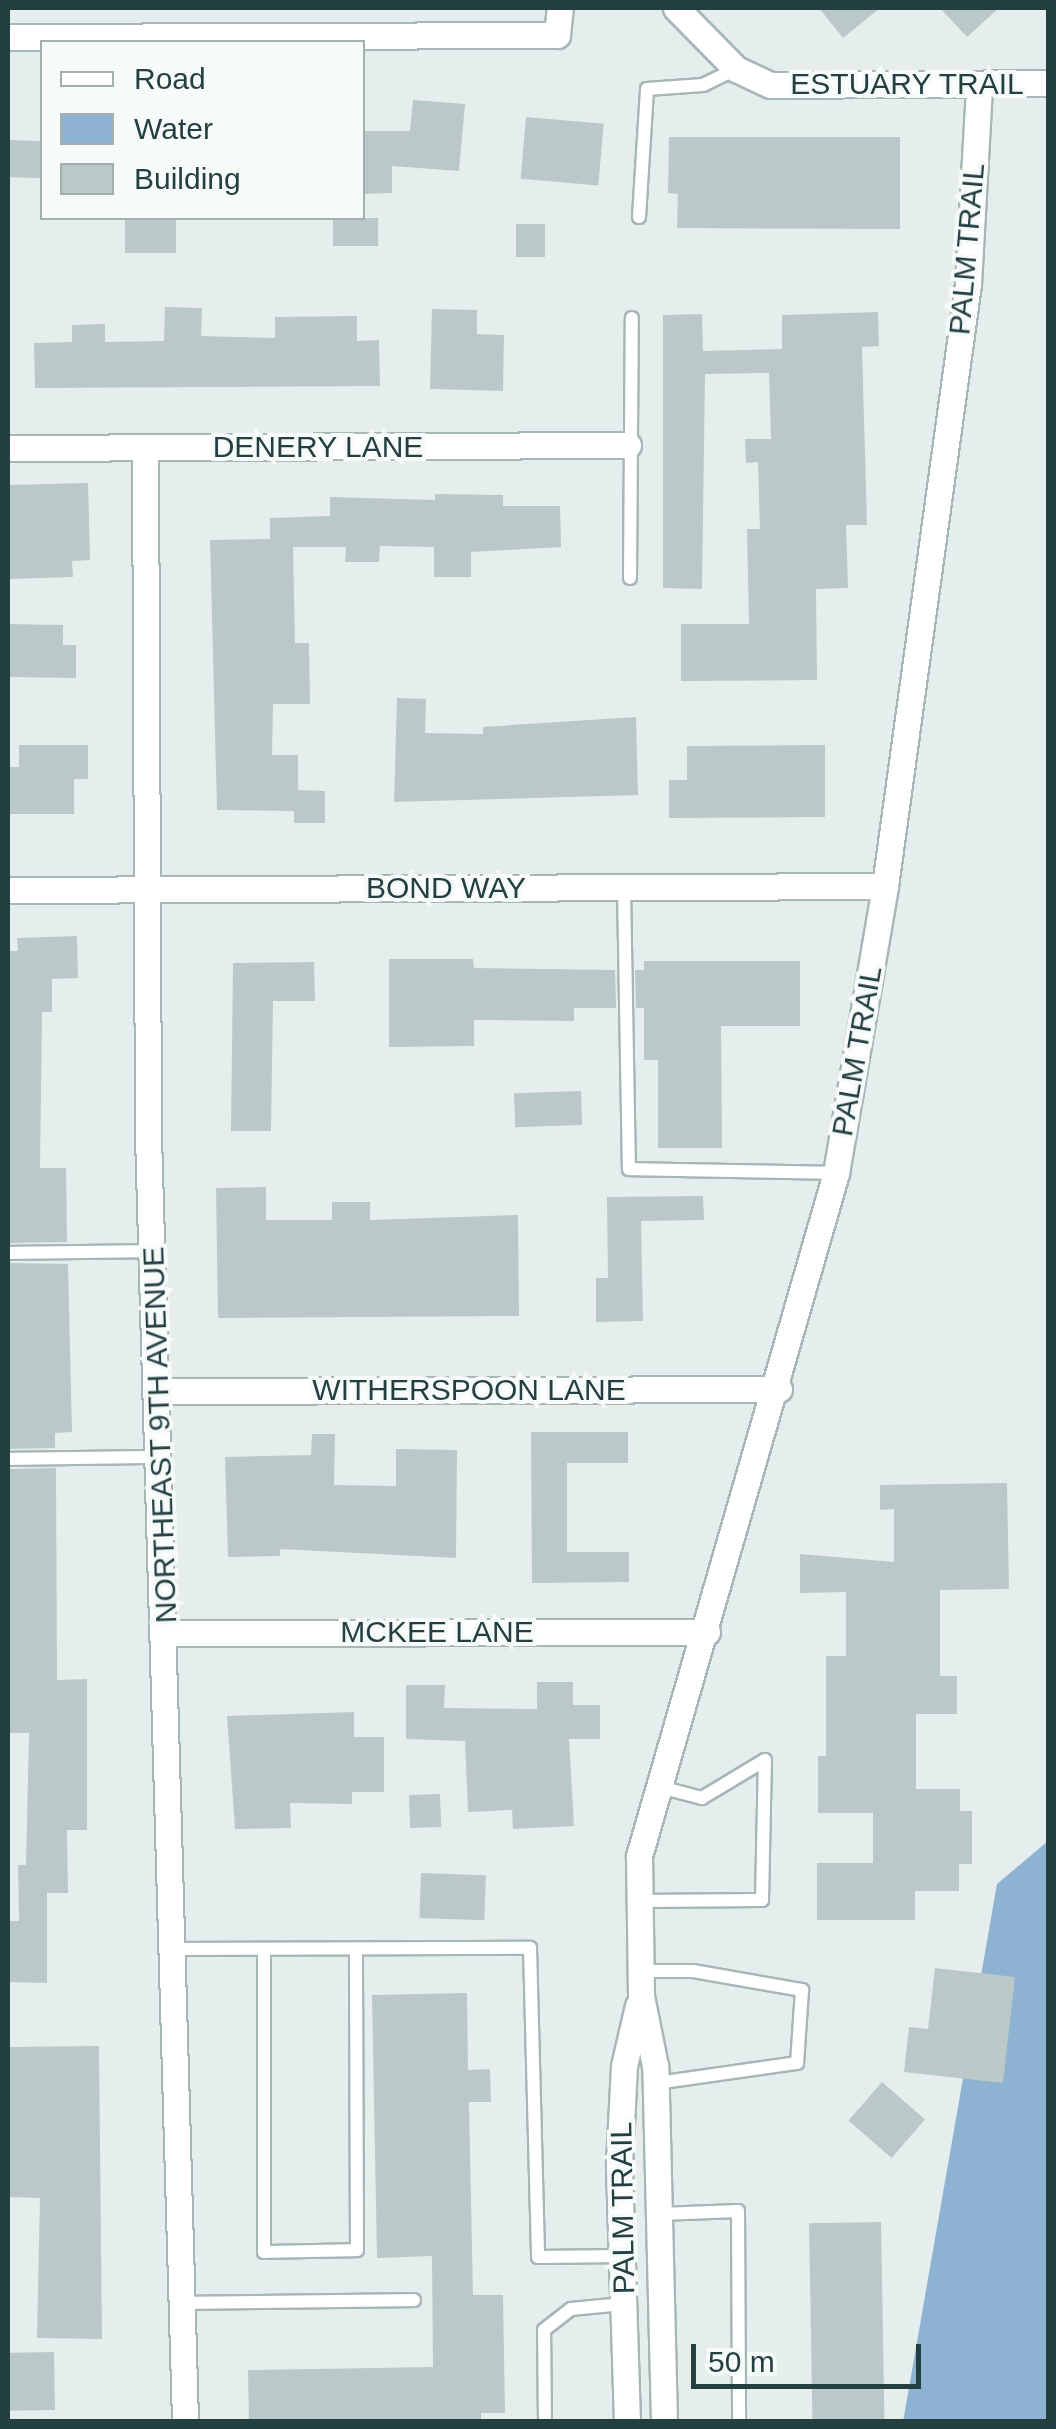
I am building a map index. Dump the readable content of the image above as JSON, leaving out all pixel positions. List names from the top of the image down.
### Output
{
  "streets": {
    "street": [
      "ESTUARY TRAIL",
      "PALM TRAIL",
      "DENERY LANE",
      "BOND WAY",
      "WITHERSPOON LANE",
      "NORTHEAST 9TH AVENUE",
      "MCKEE LANE"
    ]
  },
  "crossings": [
    ["ESTUARY TRAIL", "PALM TRAIL"],
    ["PALM TRAIL", "BOND WAY"],
    ["PALM TRAIL", "WITHERSPOON LANE"],
    ["PALM TRAIL", "MCKEE LANE"],
    ["DENERY LANE", "NORTHEAST 9TH AVENUE"],
    ["BOND WAY", "NORTHEAST 9TH AVENUE"],
    ["WITHERSPOON LANE", "NORTHEAST 9TH AVENUE"],
    ["NORTHEAST 9TH AVENUE", "MCKEE LANE"]
  ],
  "legend": ["Road", "Water", "Building"],
  "scale_bar": "50 m"
}
